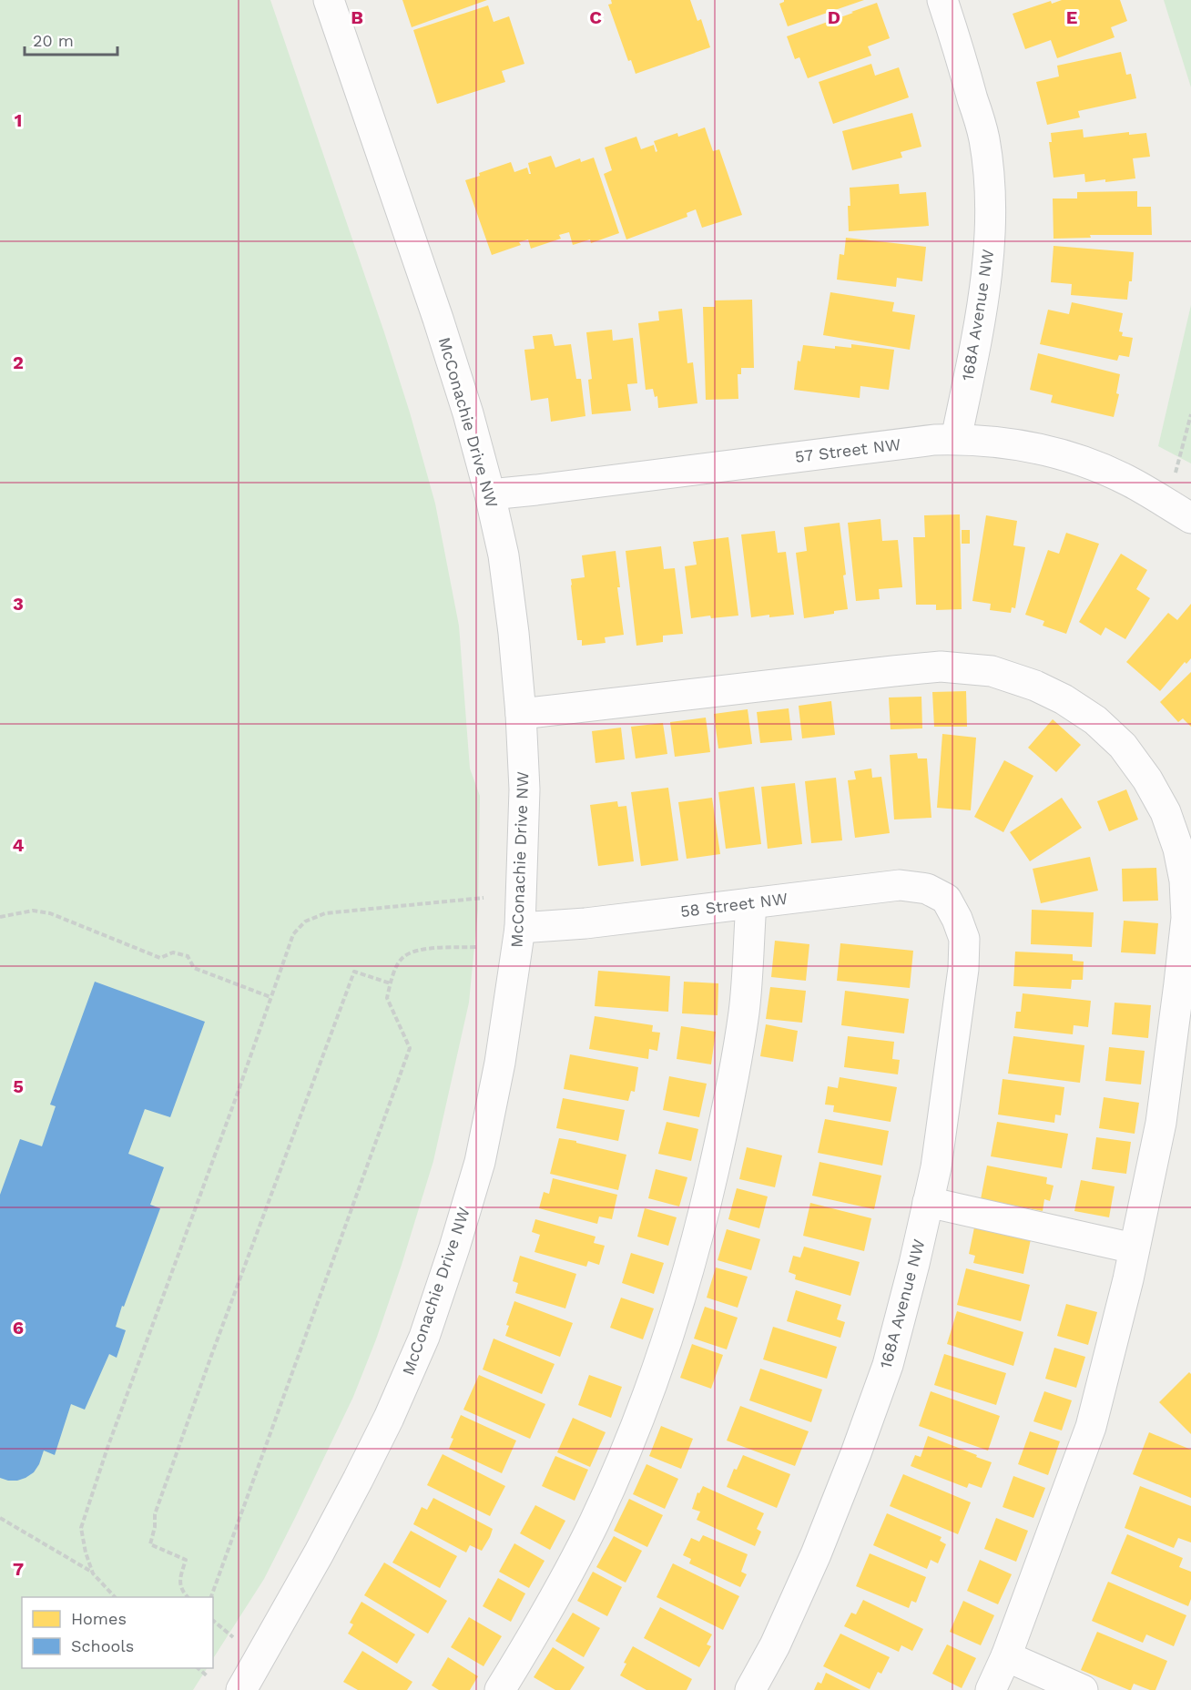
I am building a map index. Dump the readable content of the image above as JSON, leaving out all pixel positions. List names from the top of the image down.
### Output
{
  "streets": {
    "street": [
      "168A Avenue NW",
      "McConachie Drive NW",
      "57 Street NW",
      "58 Street NW"
    ]
  },
  "crossings": [
    ["168A Avenue NW", "57 Street NW"],
    ["168A Avenue NW", "58 Street NW"],
    ["McConachie Drive NW", "57 Street NW"],
    ["McConachie Drive NW", "58 Street NW"]
  ],
  "legend": ["Homes", "Schools"],
  "scale_bar": "20 m",
  "grid": {
    "columns": [
      "B",
      "C",
      "D",
      "E"
    ],
    "rows": [
      "1",
      "2",
      "3",
      "4",
      "5",
      "6",
      "7"
    ]
  }
}
